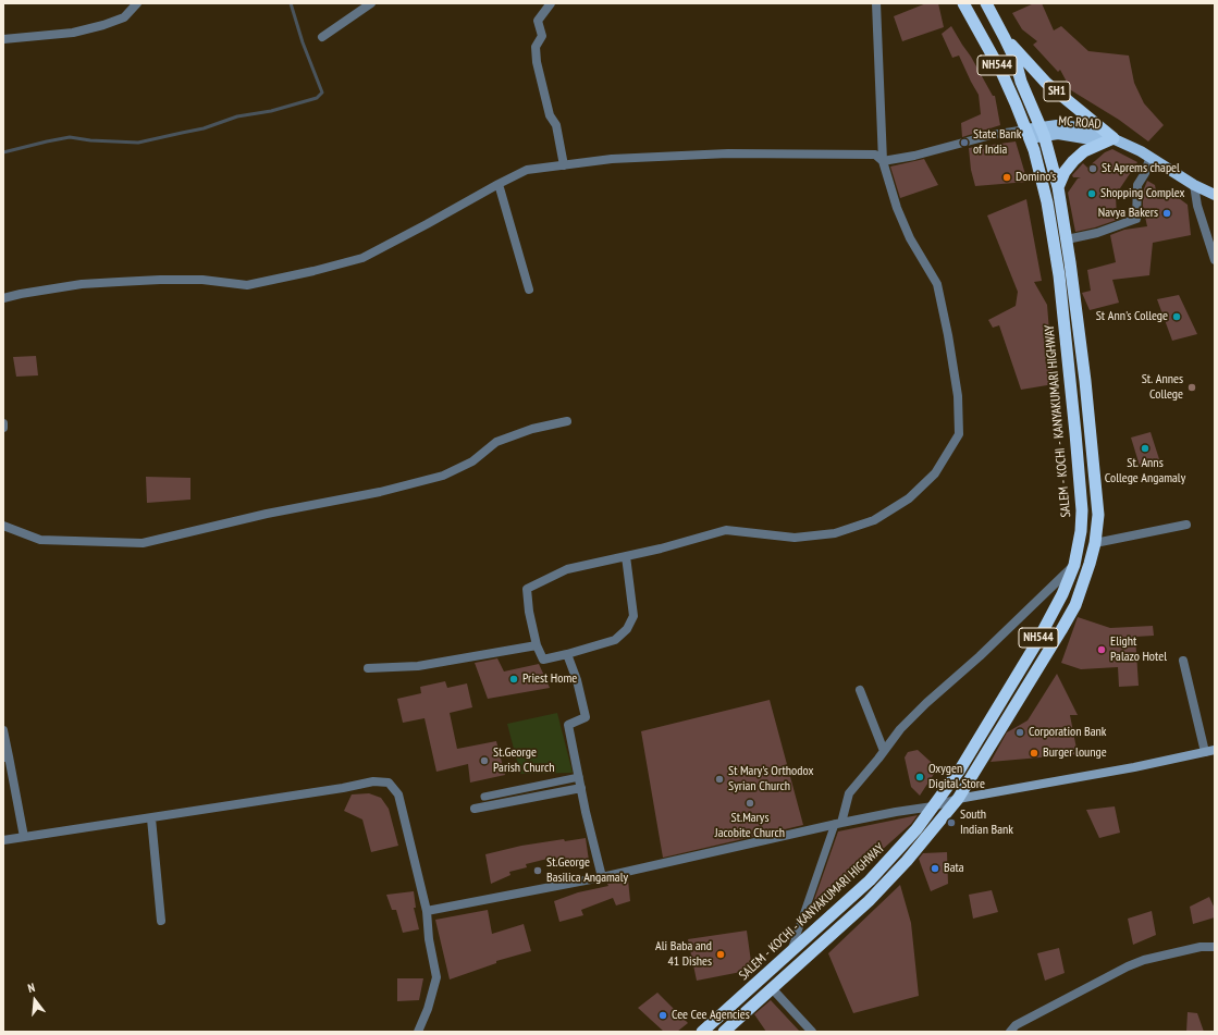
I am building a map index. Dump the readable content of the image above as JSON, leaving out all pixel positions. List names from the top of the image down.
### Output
{
  "streets": {
    "highway": ["NH544", "SH1", "SALEM - KOCHI - KANYAKUMARI HIGHWAY"],
    "main road": ["MC ROAD"]
  },
  "crossings": [
    ["SH1", "MC ROAD"],
    ["SH1", "SALEM - KOCHI - KANYAKUMARI HIGHWAY"],
    ["MC ROAD", "SALEM - KOCHI - KANYAKUMARI HIGHWAY"]
  ],
  "places": [
    "State Bank of India",
    "St Aprems chapel",
    "Domino's",
    "Shopping Complex",
    "Navya Bakers",
    "St Ann's College",
    "St. Annes College",
    "St. Anns College Angamaly",
    "Elight Palazo Hotel",
    "Priest Home",
    "Corporation Bank",
    "Burger lounge",
    "St.George Parish Church",
    "Oxygen Digital Store",
    "St Mary's Orthodox Syrian Church",
    "St.Marys Jacobite Church",
    "South Indian Bank",
    "Bata",
    "St.George Basilica Angamaly",
    "Ali Baba and 41 Dishes",
    "Cee Cee Agencies"
  ],
  "north": "top"
}
